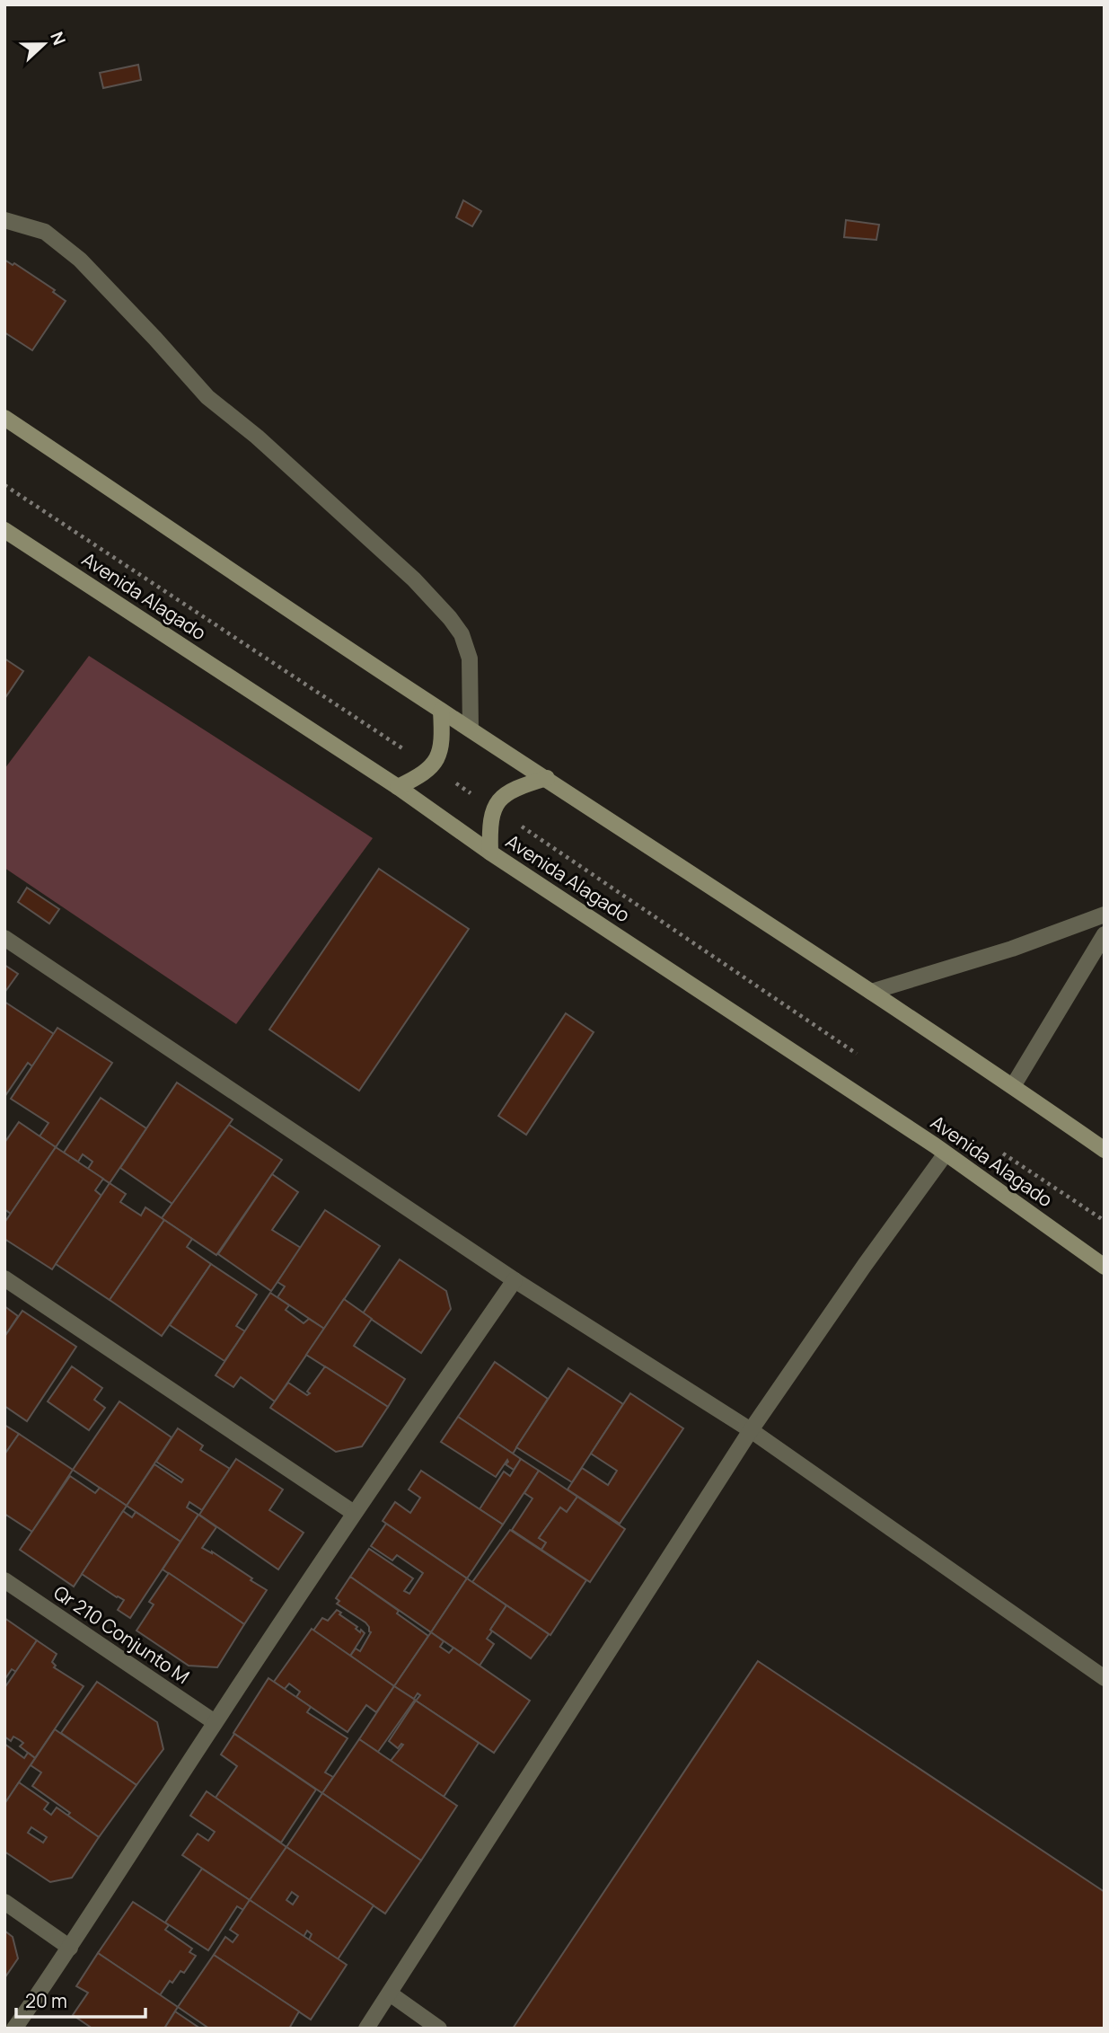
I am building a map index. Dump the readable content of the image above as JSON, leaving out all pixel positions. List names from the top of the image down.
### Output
{
  "streets": {
    "main road": ["Avenida Alagado"],
    "street": ["Qr 210 Conjunto M"]
  },
  "scale_bar": "20 m",
  "north": "right"
}
